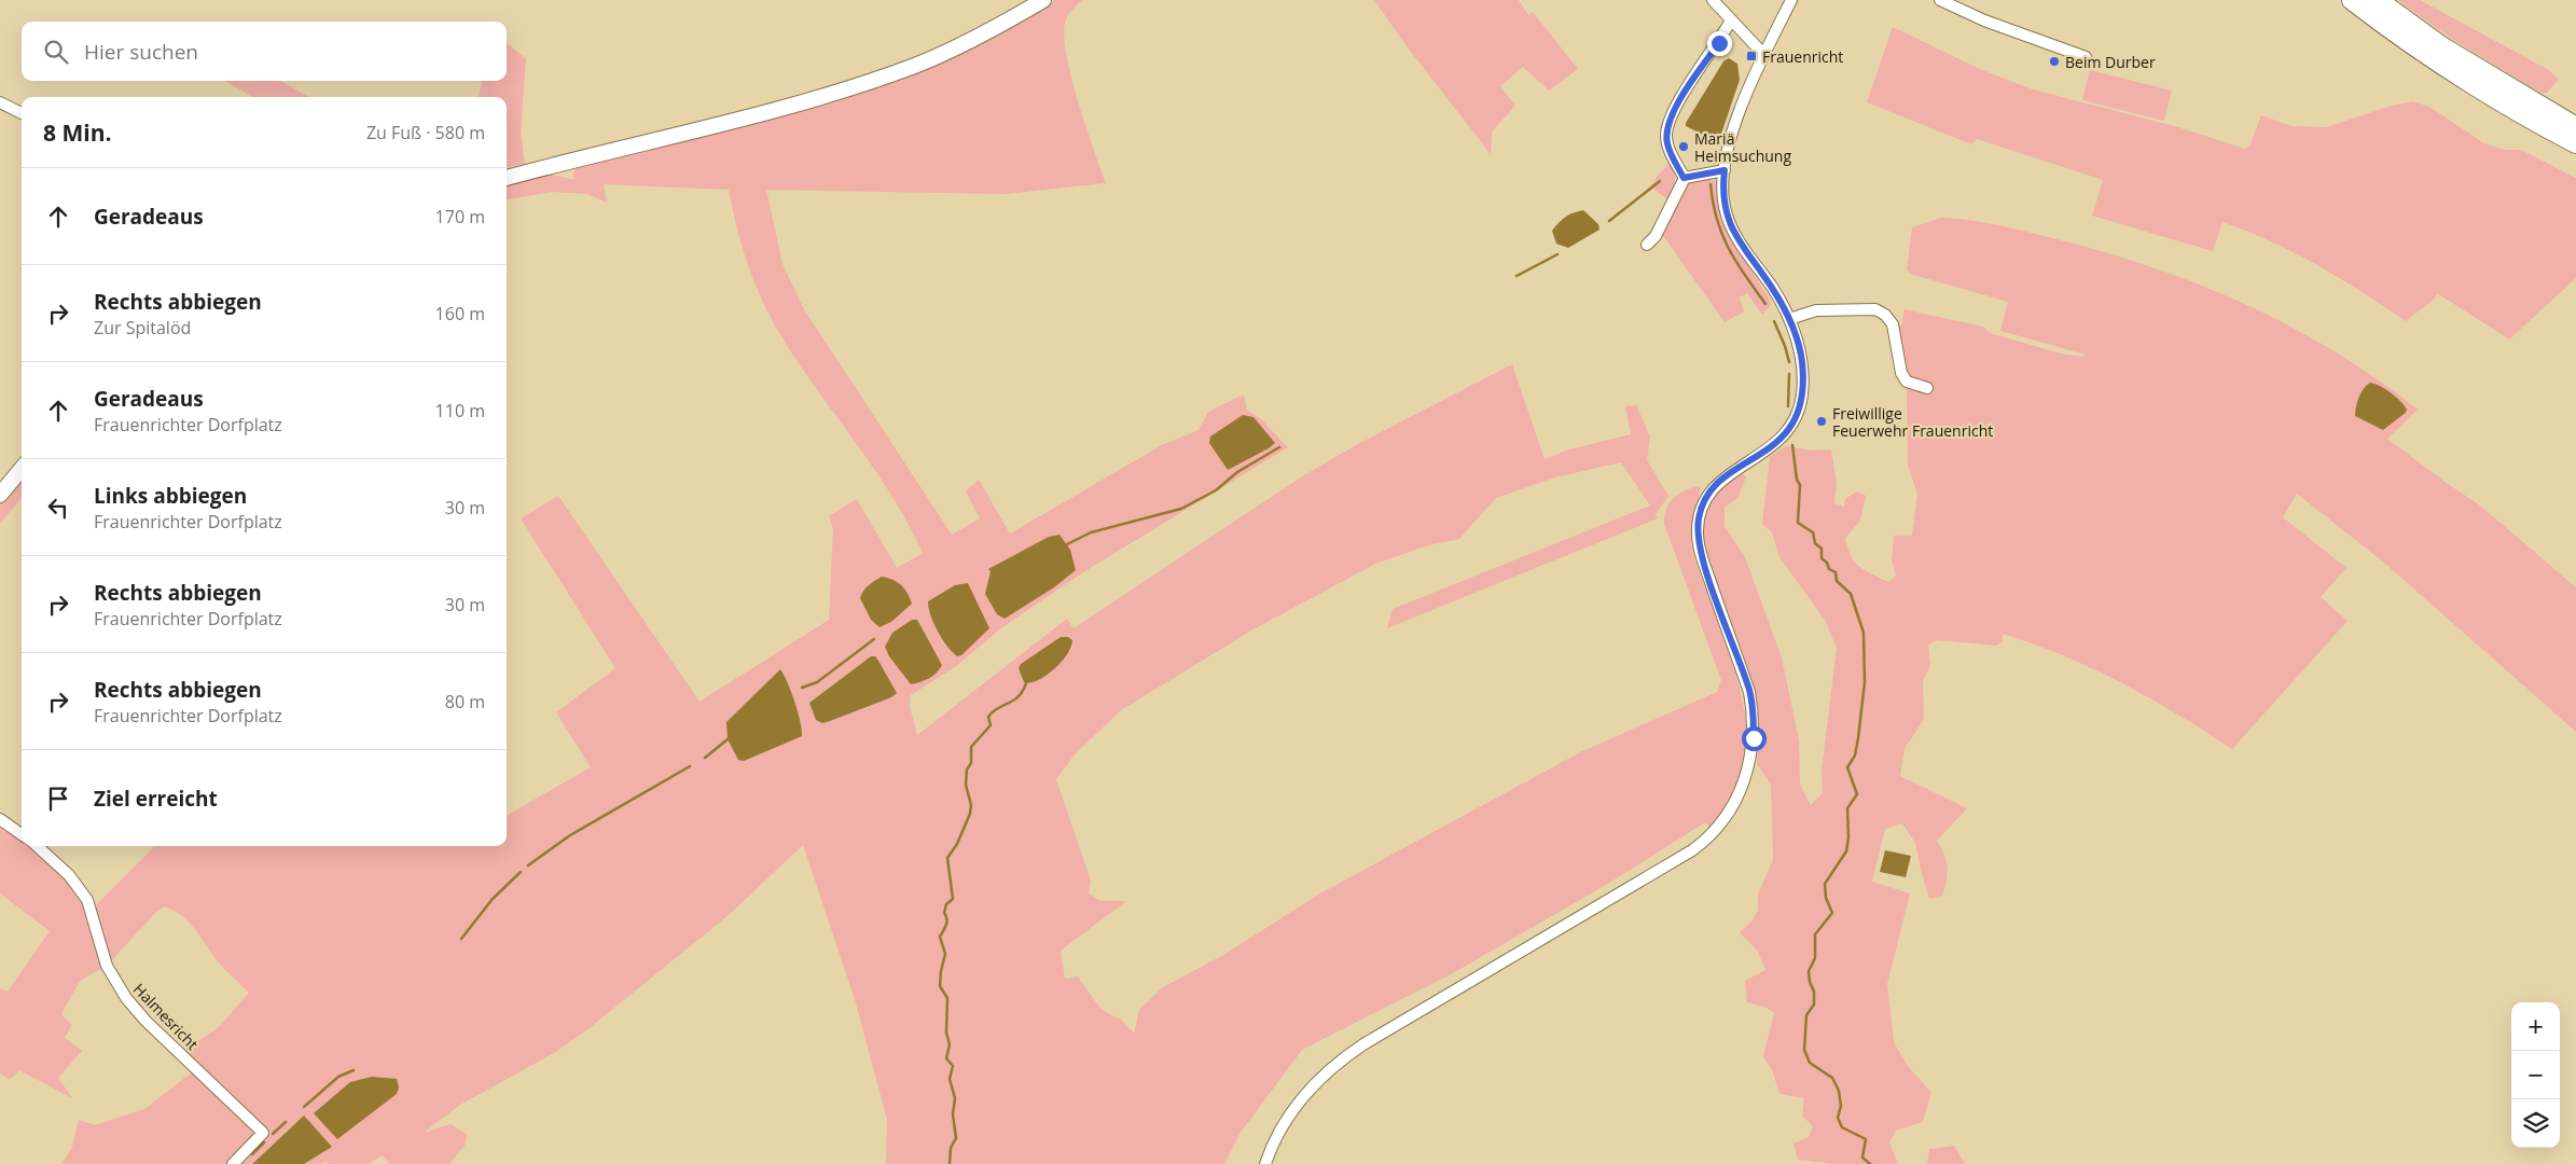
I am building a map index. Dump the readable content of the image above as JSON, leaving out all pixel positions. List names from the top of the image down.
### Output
{
  "streets": {
    "street": ["Halmesricht"]
  },
  "places": {
    "transit": ["Frauenricht"],
    "other": ["Beim Durber", "Mariä Heimsuchung", "Freiwillige Feuerwehr Frauenricht"]
  },
  "page": {
    "search": "Hier suchen",
    "heading": ["8 Min.", "Zu Fuß · 580 m"],
    "list": [
      ["Geradeaus", "170 m"],
      ["Rechts abbiegen", "Zur Spitalöd", "160 m"],
      ["Geradeaus", "Frauenrichter Dorfplatz", "110 m"],
      ["Links abbiegen", "Frauenrichter Dorfplatz", "30 m"],
      ["Rechts abbiegen", "Frauenrichter Dorfplatz", "30 m"],
      ["Rechts abbiegen", "Frauenrichter Dorfplatz", "80 m"],
      "Ziel erreicht"
    ],
    "map_buttons": ["+", "−"]
  }
}
